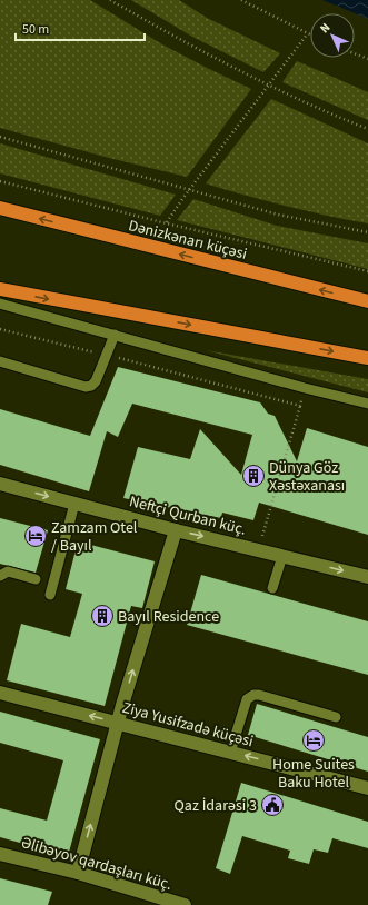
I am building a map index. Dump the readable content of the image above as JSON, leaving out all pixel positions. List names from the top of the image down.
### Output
{
  "streets": {
    "highway": ["Dənizkənarı küçəsi"],
    "street": ["Neftçi Qurban küç.", "Ziya Yusifzadə küçəsi", "Əlibəyov qardaşları küç."]
  },
  "one_way": ["Neftçi Qurban küç.", "Ziya Yusifzadə küçəsi"],
  "places": {
    "building": ["Dünya Göz Xəstəxanası", "Bayıl Residence"],
    "hotel": ["Zamzam Otel / Bayıl", "Home Suites Baku Hotel"],
    "public building": ["Qaz İdarəsi 3"]
  },
  "scale_bar": "50 m",
  "north": "top left"
}
